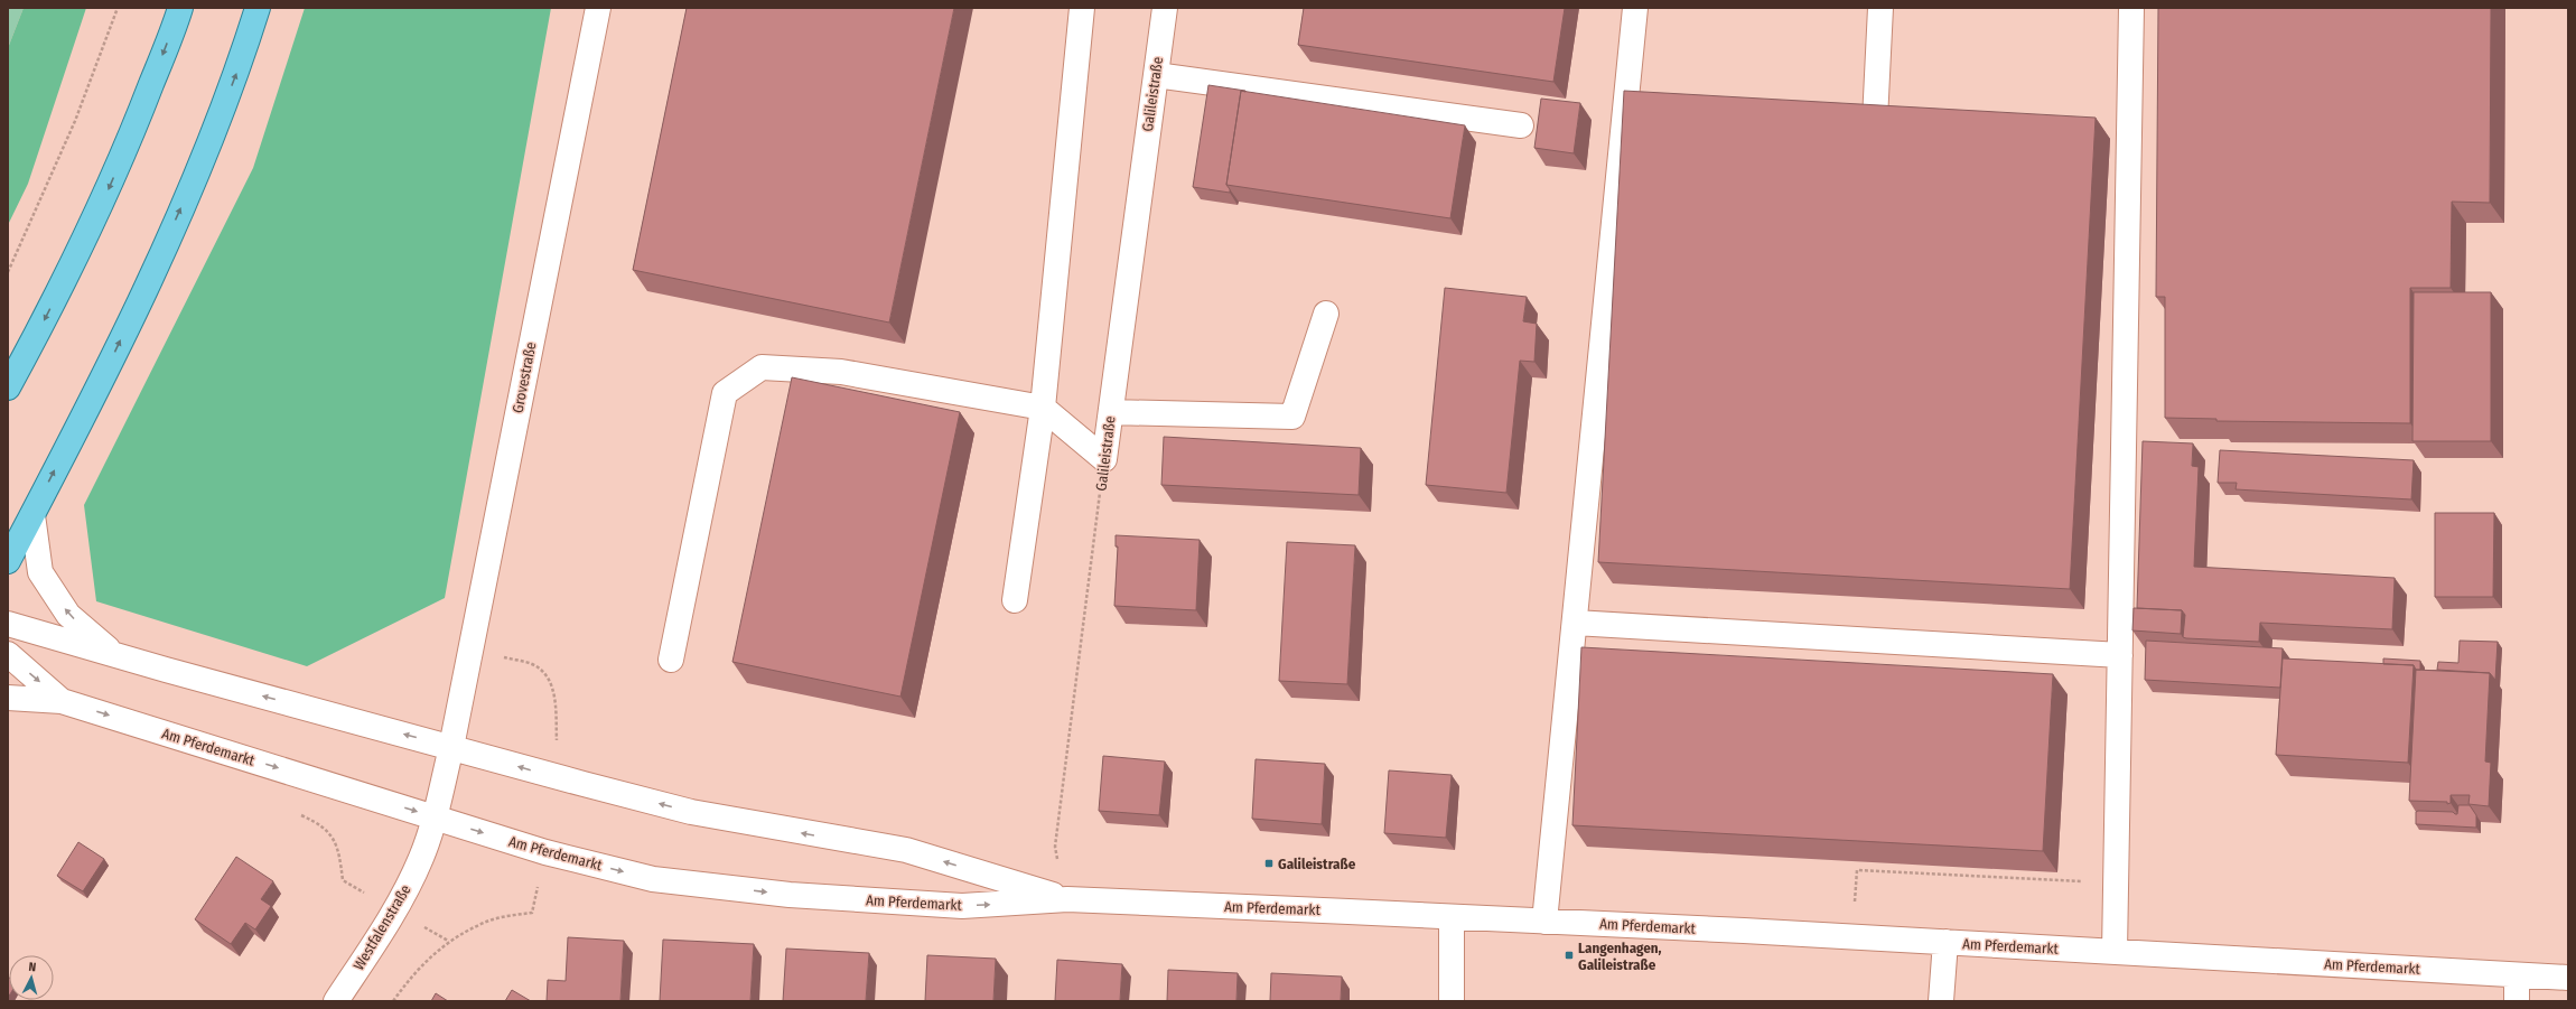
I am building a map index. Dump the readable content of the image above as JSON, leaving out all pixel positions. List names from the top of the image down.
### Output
{
  "streets": {
    "street": [
      "Galileistraße",
      "Grovestraße",
      "Am Pferdemarkt",
      "Westfalenstraße"
    ]
  },
  "crossings": [
    ["Galileistraße", "Am Pferdemarkt"],
    ["Grovestraße", "Am Pferdemarkt"],
    ["Grovestraße", "Westfalenstraße"],
    ["Am Pferdemarkt", "Westfalenstraße"]
  ],
  "places": {
    "transit": ["Galileistraße", "Langenhagen, Galileistraße"]
  },
  "north": "top"
}
